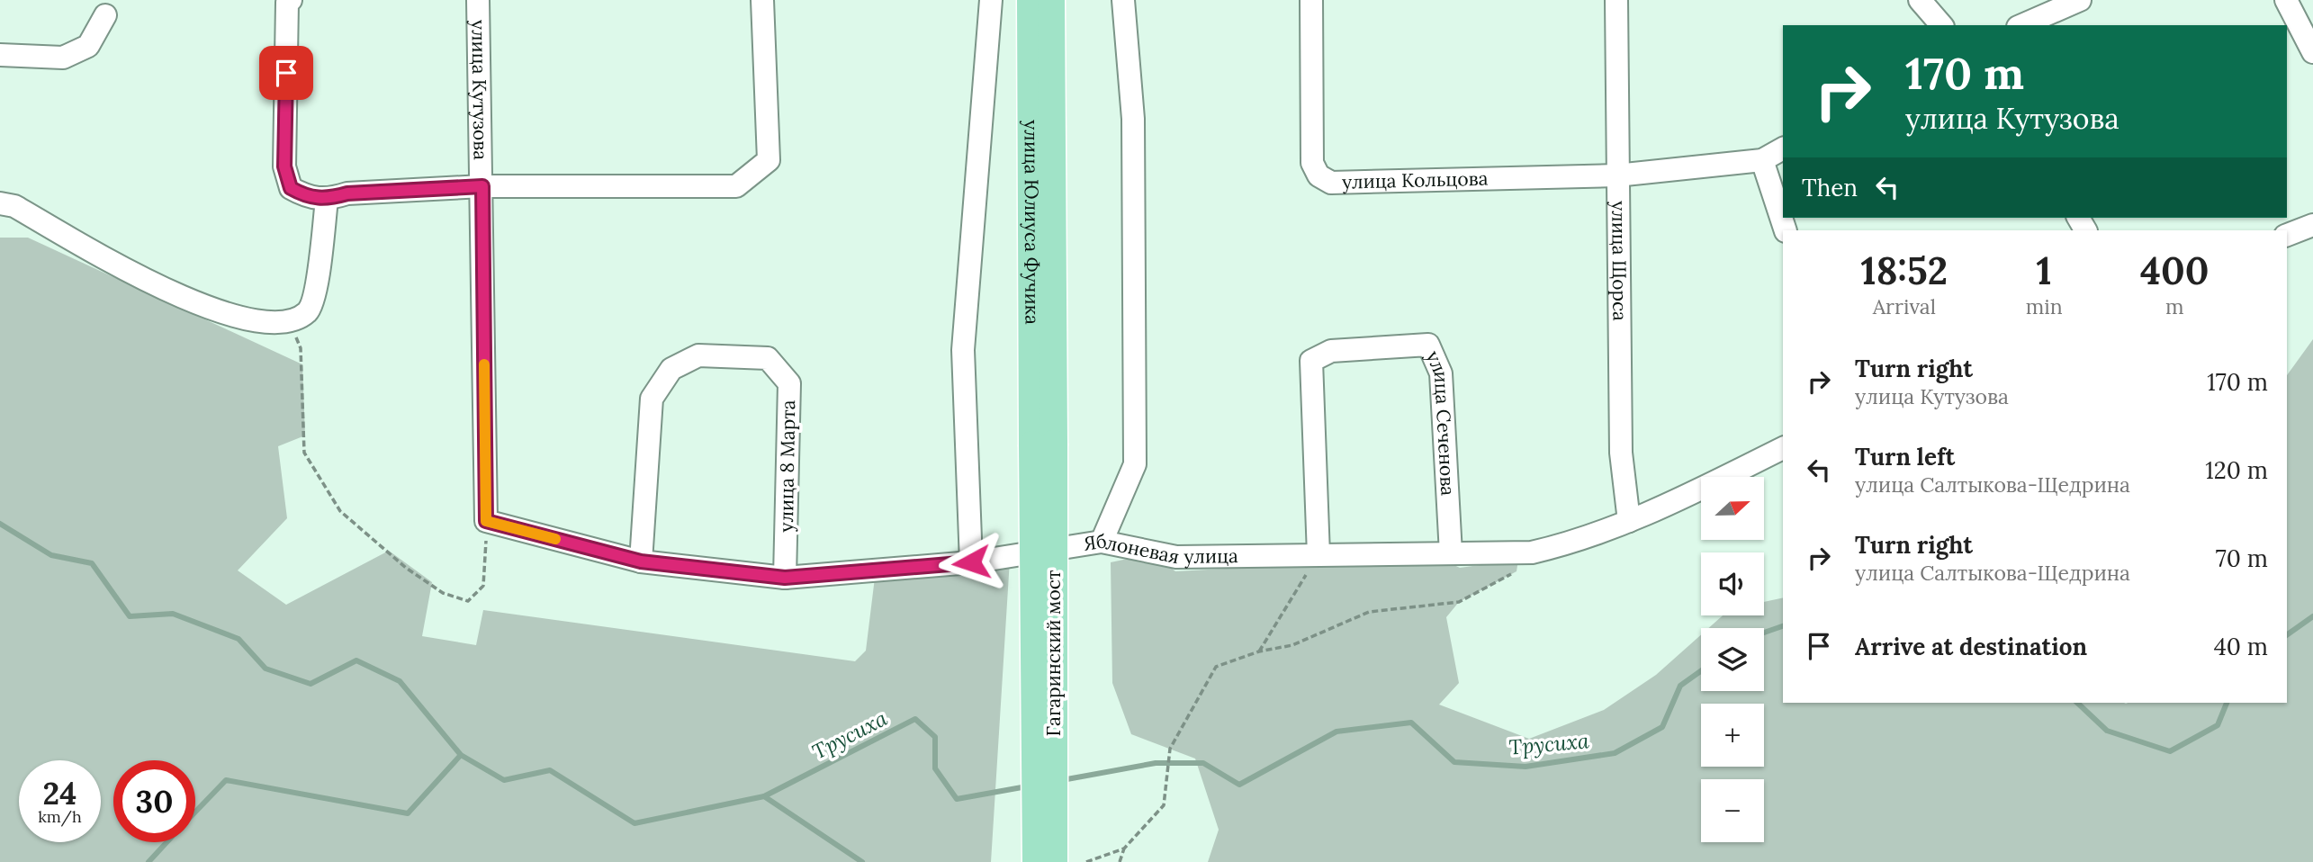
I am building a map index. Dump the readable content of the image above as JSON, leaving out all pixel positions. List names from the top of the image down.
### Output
{
  "streets": {
    "main road": ["улица Юлиуса Фучика", "Гагаринский мост"],
    "street": [
      "улица Кутузова",
      "улица Кольцова",
      "улица Щорса",
      "улица Сеченова",
      "улица 8 Марта",
      "Яблоневая улица"
    ]
  },
  "crossings": [
    ["улица Кутузова", "Яблоневая улица"],
    ["улица Кольцова", "улица Щорса"],
    ["улица Юлиуса Фучика", "Гагаринский мост"],
    ["улица Щорса", "Яблоневая улица"],
    ["улица Сеченова", "Яблоневая улица"],
    ["улица 8 Марта", "Яблоневая улица"]
  ],
  "water": ["Трусиха"],
  "north": "right",
  "page": {
    "turn": ["170 m", "улица Кутузова"],
    "then": "Then",
    "eta": [
      "18:52",
      "Arrival",
      "1",
      "min",
      "400",
      "m"
    ],
    "list": [
      {
        "name": "Turn right",
        "note": "улица Кутузова",
        "value": "170 m"
      },
      {
        "name": "Turn left",
        "note": "улица Салтыкова-Щедрина",
        "value": "120 m"
      },
      {
        "name": "Turn right",
        "note": "улица Салтыкова-Щедрина",
        "value": "70 m"
      },
      {
        "name": "Arrive at destination",
        "value": "40 m"
      }
    ],
    "map_buttons": ["+", "−"],
    "speed": "24 km/h",
    "limit": "30"
  }
}
